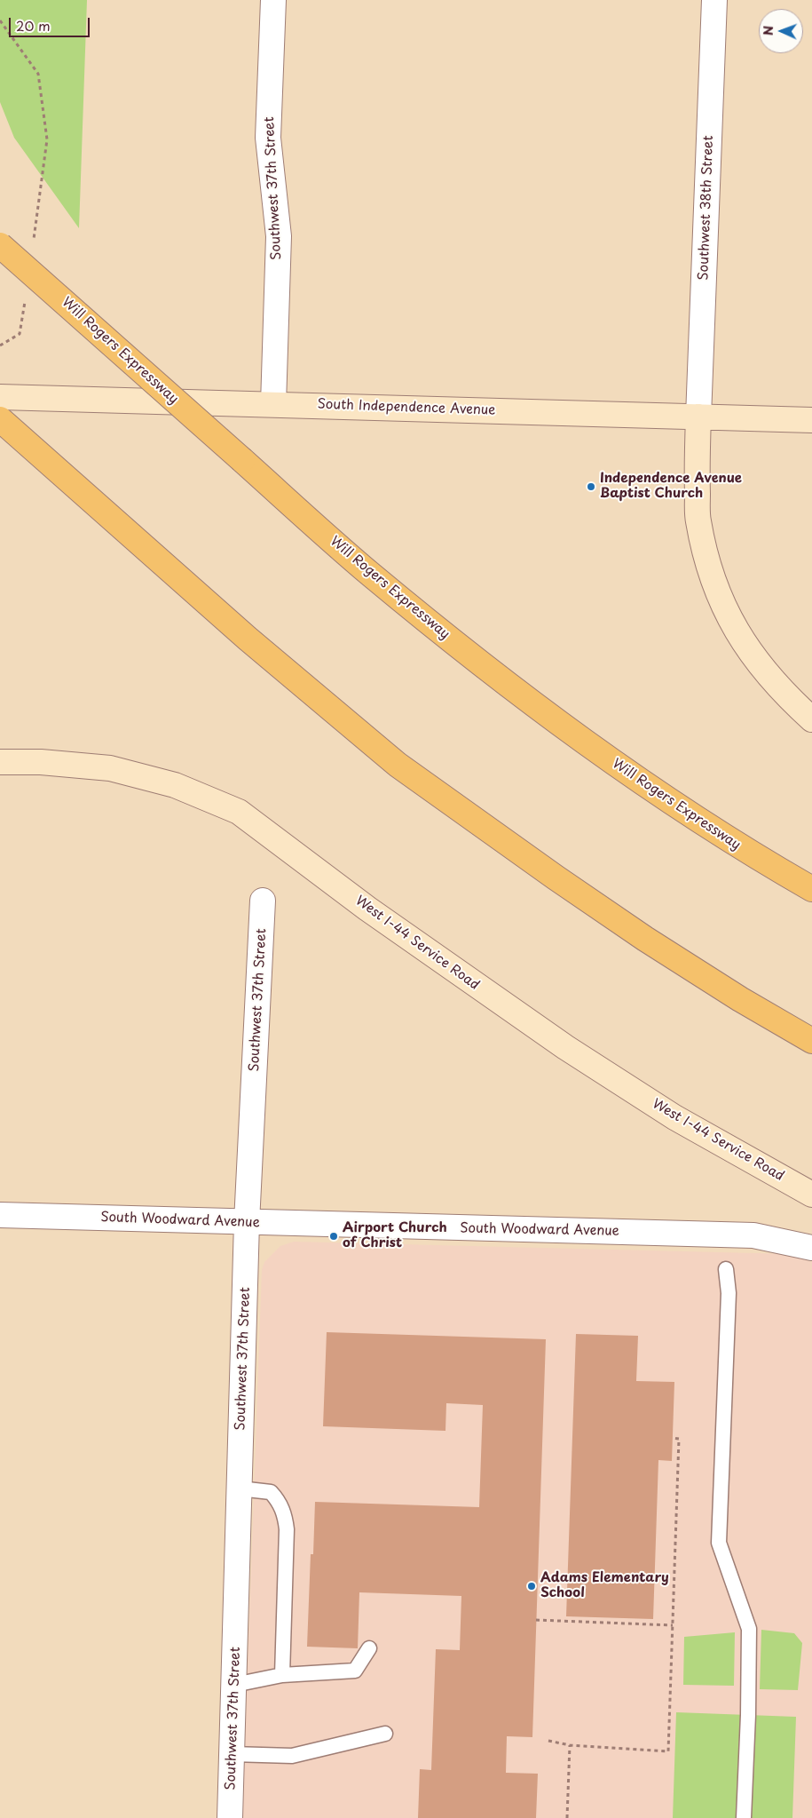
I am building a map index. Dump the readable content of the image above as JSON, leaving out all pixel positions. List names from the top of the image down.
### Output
{
  "streets": {
    "highway": ["Will Rogers Expressway"],
    "street": [
      "Southwest 37th Street",
      "Southwest 38th Street",
      "South Independence Avenue",
      "West I-44 Service Road",
      "South Woodward Avenue"
    ]
  },
  "crossings": [
    ["Southwest 37th Street", "South Independence Avenue"],
    ["Southwest 37th Street", "South Woodward Avenue"],
    ["Southwest 38th Street", "South Independence Avenue"]
  ],
  "places": ["Independence Avenue Baptist Church", "Airport Church of Christ", "Adams Elementary School"],
  "scale_bar": "20 m",
  "north": "left"
}
